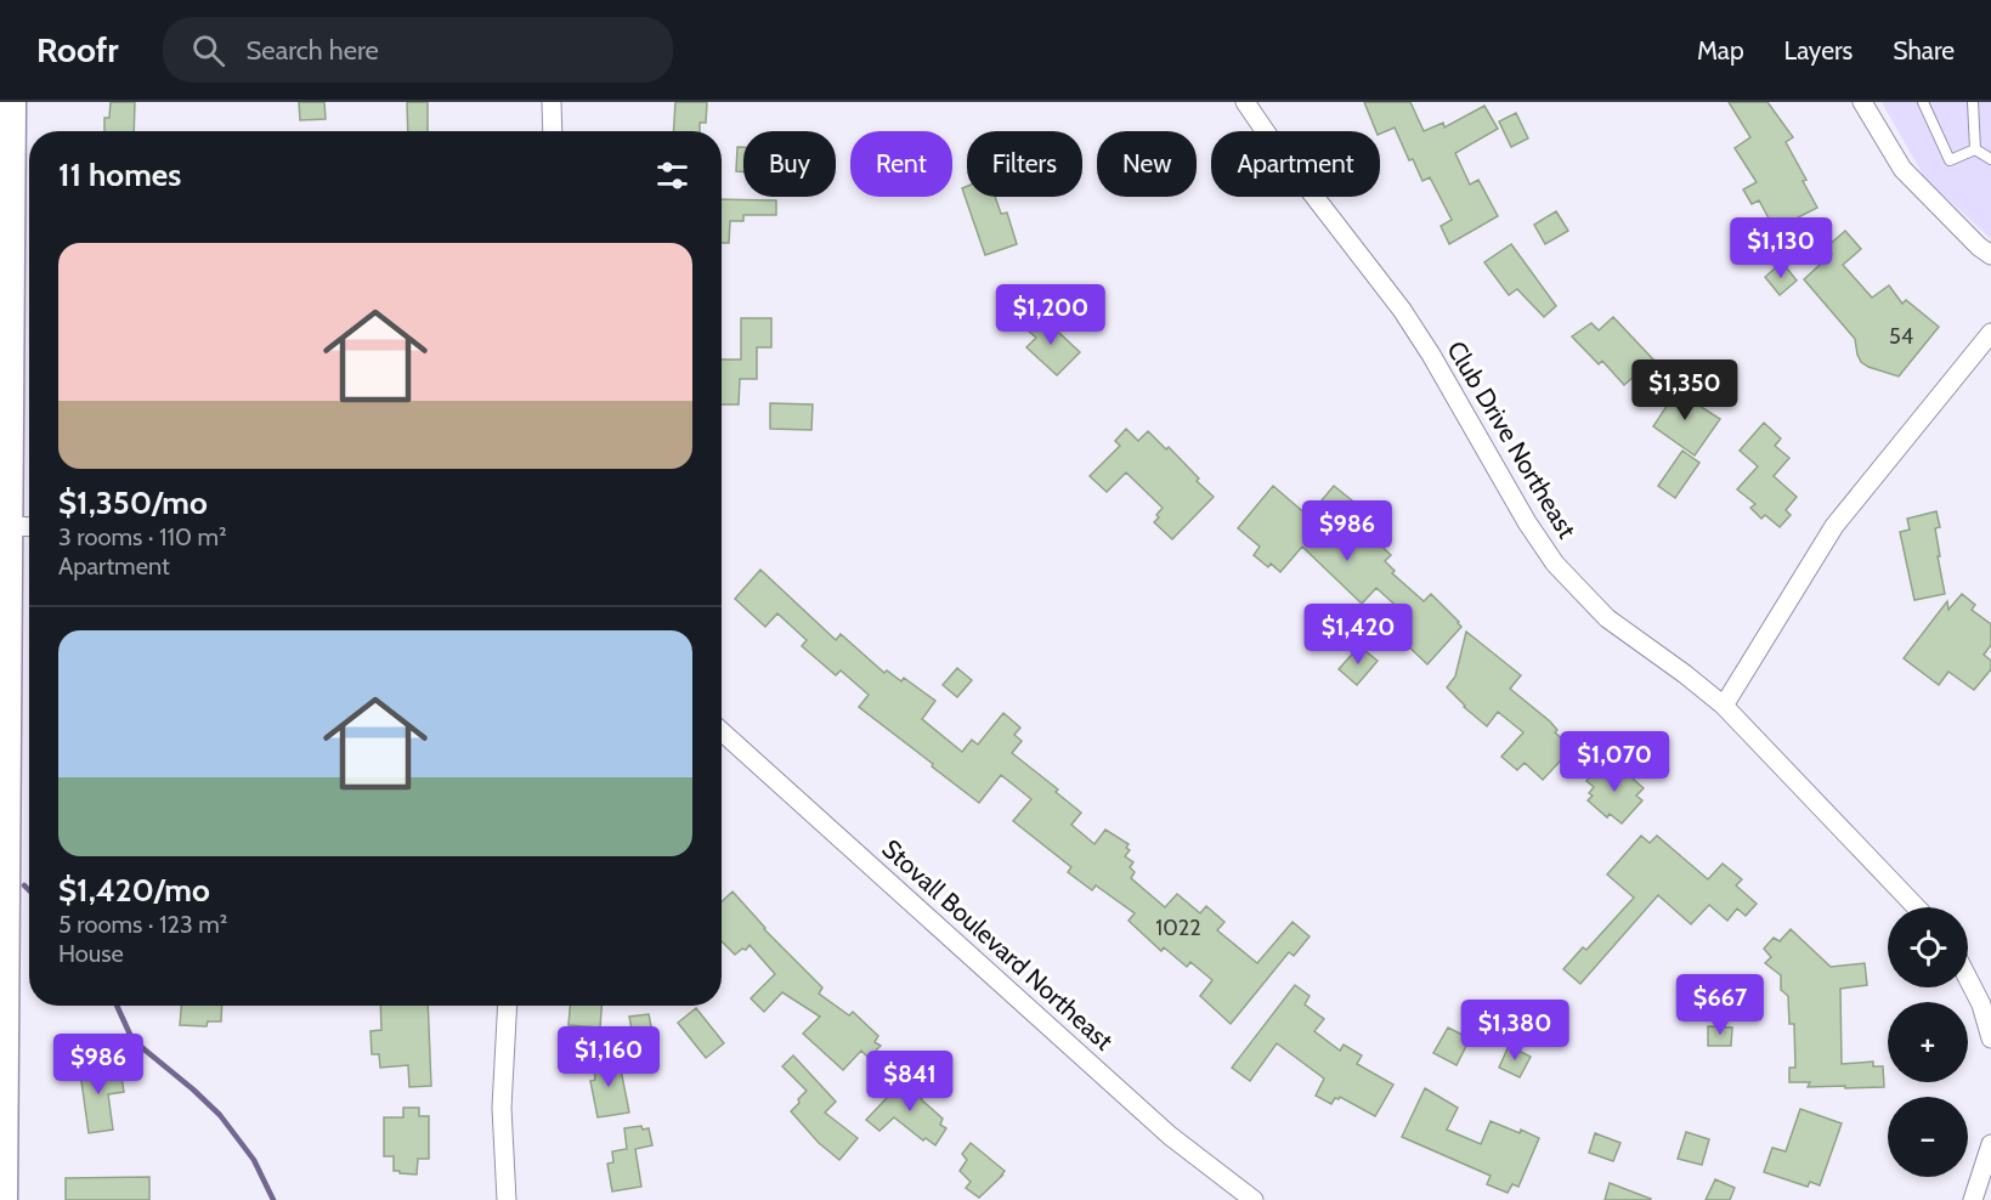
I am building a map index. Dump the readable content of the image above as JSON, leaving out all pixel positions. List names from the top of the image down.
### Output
{
  "streets": {
    "street": ["Club Drive Northeast", "Stovall Boulevard Northeast"]
  },
  "house_numbers": ["54", "1022"],
  "page": {
    "header": "Roofr",
    "search": "Search here",
    "nav": ["Map", "Layers", "Share"],
    "chip": [
      "Buy",
      "Rent",
      "Filters",
      "New",
      "Apartment"
    ],
    "heading": "11 homes",
    "price": [
      "$1,130",
      "$1,200",
      "$1,350",
      "$986",
      "$1,420",
      "$1,070",
      "$667",
      "$1,380",
      "$1,160",
      "$986",
      "$841"
    ],
    "list": [
      {
        "name": "$1,350/mo",
        "note": "3 rooms · 110 m² · Apartment"
      },
      {
        "name": "$1,420/mo",
        "note": "5 rooms · 123 m² · House"
      }
    ],
    "map_buttons": ["+", "−"]
  }
}
